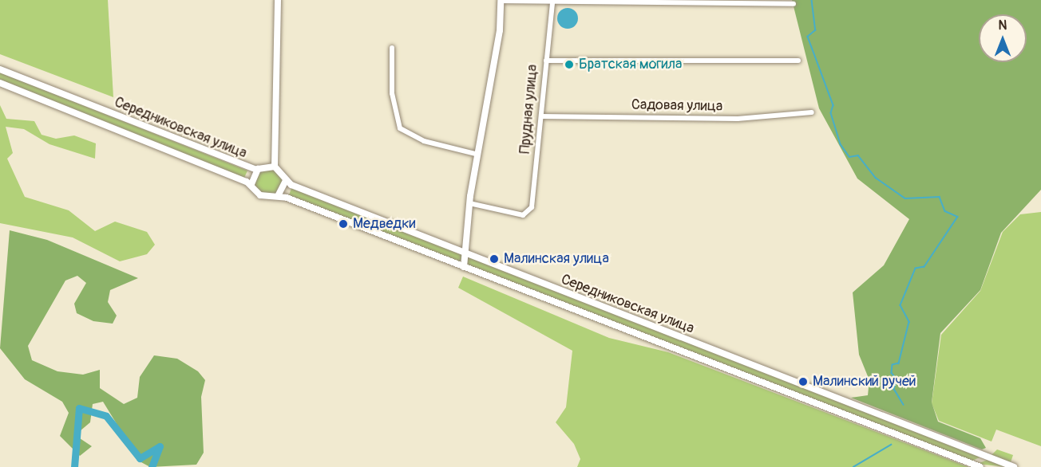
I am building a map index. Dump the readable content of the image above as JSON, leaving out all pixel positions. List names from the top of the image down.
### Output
{
  "streets": {
    "street": ["Садовая улица", "Прудная улица", "Середниковская улица"]
  },
  "crossings": [
    ["Садовая улица", "Прудная улица"]
  ],
  "places": [
    "Братская могила",
    "Медведки",
    "Малинская улица",
    "Малинский ручей"
  ],
  "north": "top"
}
